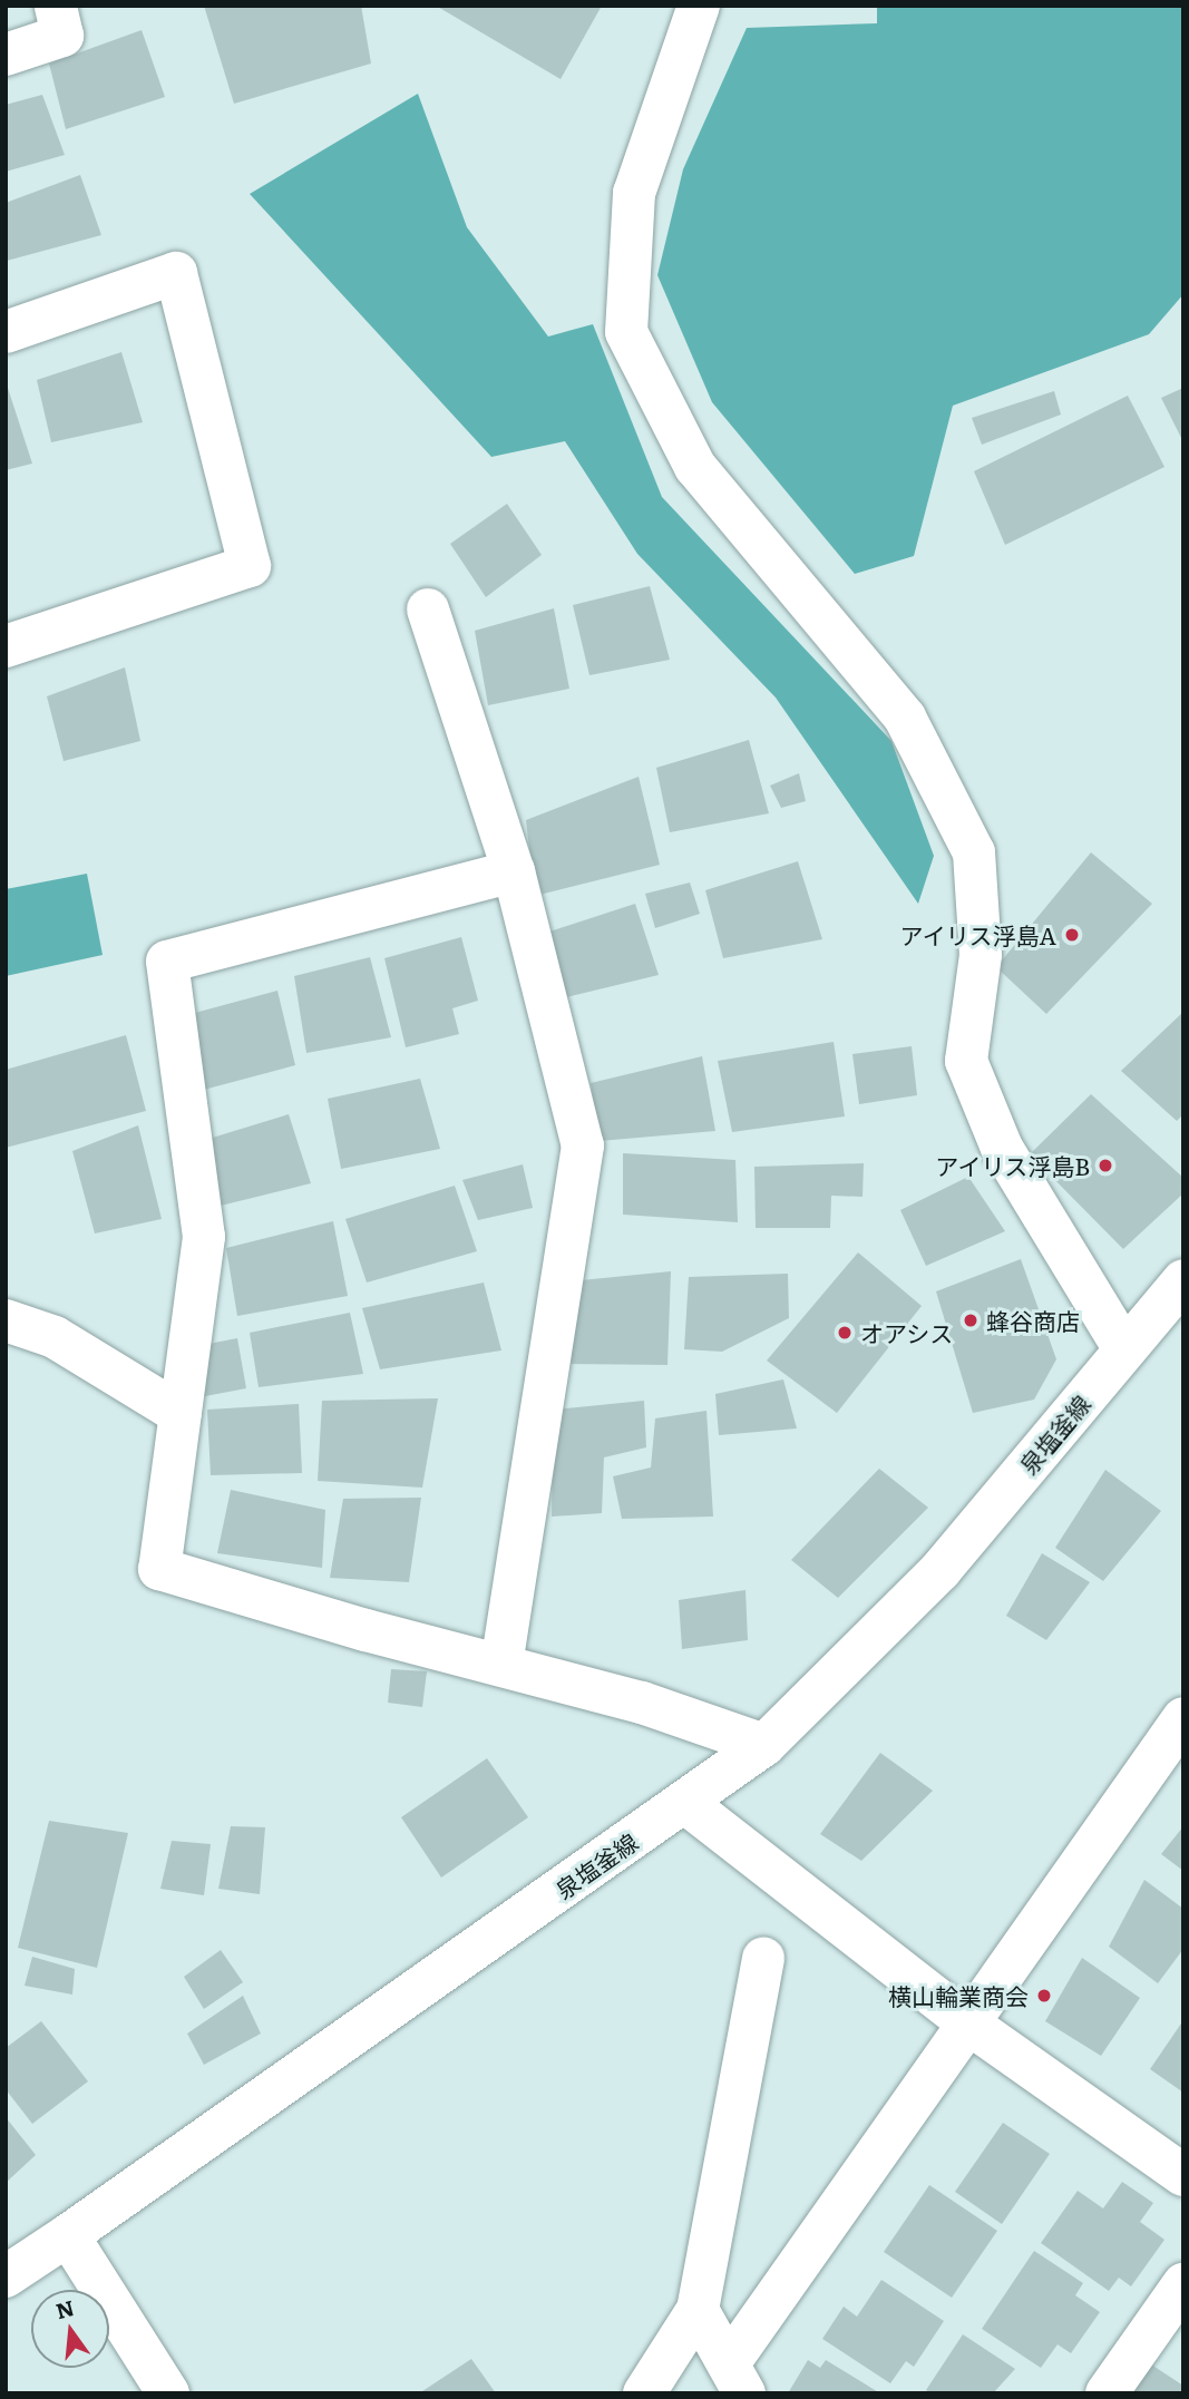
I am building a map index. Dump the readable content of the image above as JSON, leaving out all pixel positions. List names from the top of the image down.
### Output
{
  "streets": {
    "street": ["泉塩釜線"]
  },
  "places": [
    "アイリス浮島A",
    "アイリス浮島B",
    "蜂谷商店",
    "オアシス",
    "横山輪業商会"
  ],
  "north": "top"
}
